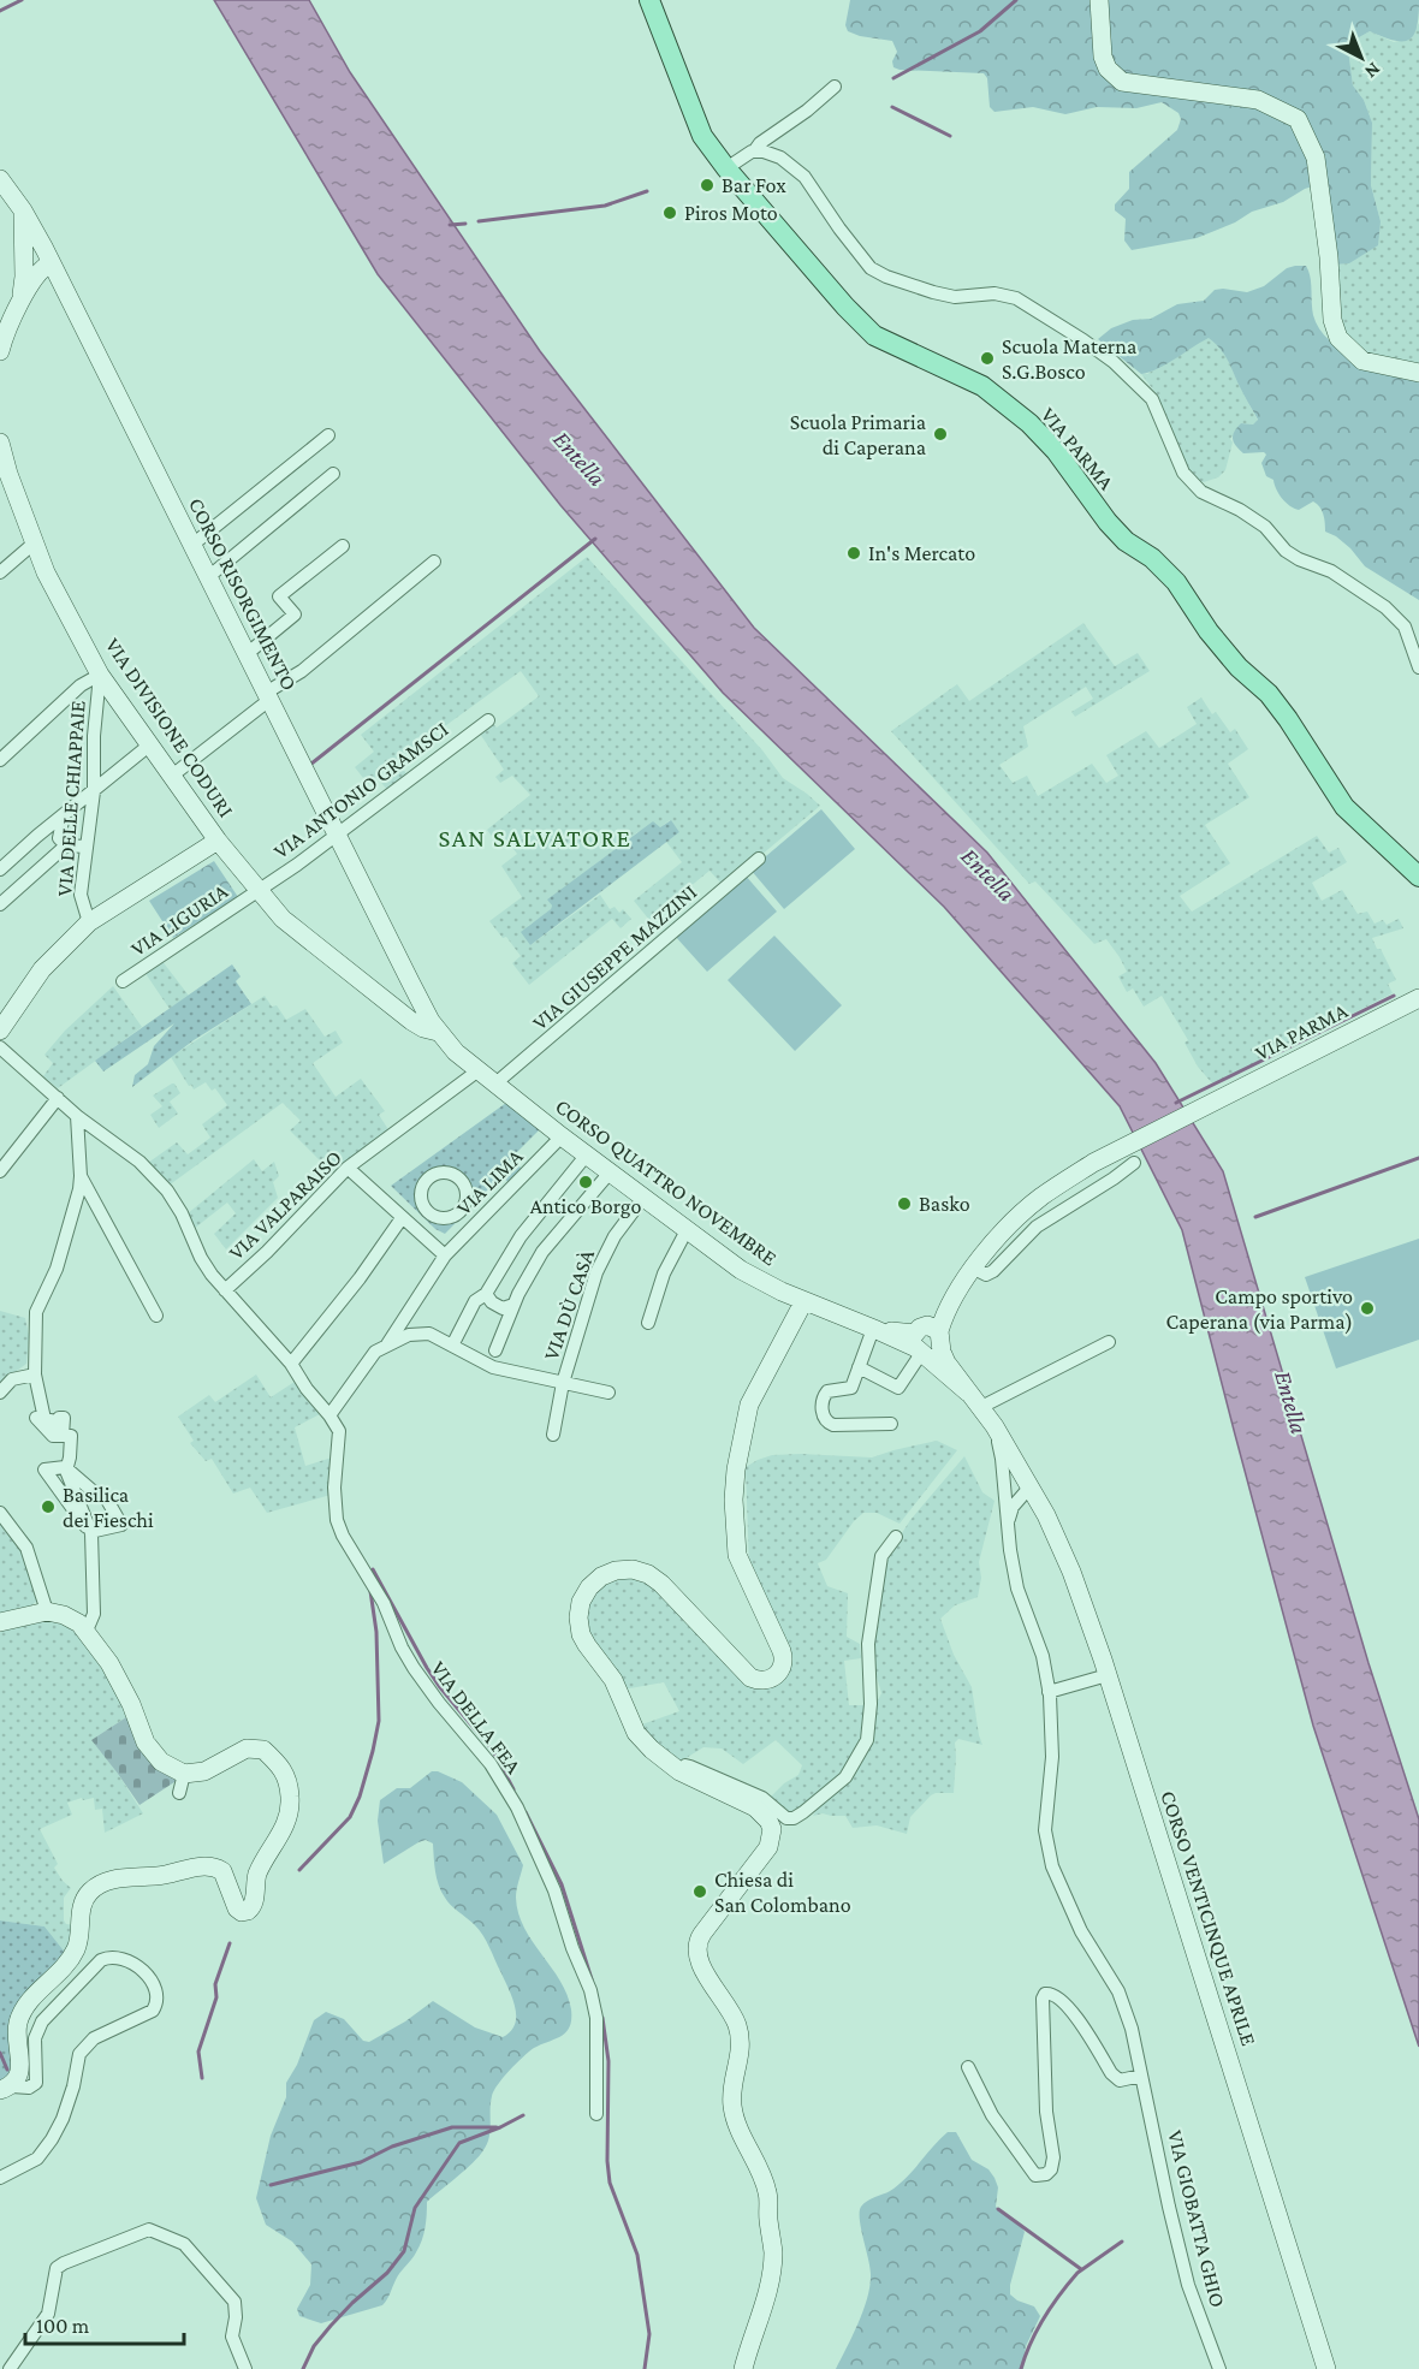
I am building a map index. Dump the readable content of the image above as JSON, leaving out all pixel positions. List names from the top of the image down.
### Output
{
  "streets": {
    "main road": ["VIA PARMA"],
    "street": [
      "CORSO RISORGIMENTO",
      "VIA DIVISIONE CODURI",
      "VIA ANTONIO GRAMSCI",
      "VIA DELLE CHIAPPAIE",
      "VIA LIGURIA",
      "VIA GIUSEPPE MAZZINI",
      "VIA LIMA",
      "CORSO QUATTRO NOVEMBRE",
      "VIA VALPARAISO",
      "VIA DÙ CASÀ",
      "VIA DELLA FEA",
      "CORSO VENTICINQUE APRILE",
      "VIA GIOBATTA GHIO"
    ]
  },
  "crossings": [
    ["VIA PARMA", "CORSO QUATTRO NOVEMBRE"],
    ["CORSO RISORGIMENTO", "VIA DIVISIONE CODURI"],
    ["CORSO RISORGIMENTO", "VIA ANTONIO GRAMSCI"],
    ["CORSO RISORGIMENTO", "CORSO QUATTRO NOVEMBRE"],
    ["VIA DIVISIONE CODURI", "VIA ANTONIO GRAMSCI"],
    ["VIA DIVISIONE CODURI", "VIA DELLE CHIAPPAIE"],
    ["VIA DIVISIONE CODURI", "VIA LIGURIA"],
    ["VIA DIVISIONE CODURI", "CORSO QUATTRO NOVEMBRE"],
    ["VIA ANTONIO GRAMSCI", "VIA LIGURIA"],
    ["VIA GIUSEPPE MAZZINI", "CORSO QUATTRO NOVEMBRE"],
    ["VIA LIMA", "CORSO QUATTRO NOVEMBRE"],
    ["VIA LIMA", "VIA DELLA FEA"],
    ["CORSO QUATTRO NOVEMBRE", "VIA VALPARAISO"],
    ["CORSO QUATTRO NOVEMBRE", "VIA DÙ CASÀ"],
    ["CORSO QUATTRO NOVEMBRE", "CORSO VENTICINQUE APRILE"],
    ["VIA VALPARAISO", "VIA DELLA FEA"],
    ["CORSO VENTICINQUE APRILE", "VIA GIOBATTA GHIO"]
  ],
  "districts": ["SAN SALVATORE"],
  "water": ["Entella"],
  "places": [
    "Bar Fox",
    "Piros Moto",
    "Scuola Materna S.G.Bosco",
    "Scuola Primaria di Caperana",
    "In's Mercato",
    "Antico Borgo",
    "Basko",
    "Campo sportivo Caperana (via Parma)",
    "Basilica dei Fieschi",
    "Chiesa di San Colombano"
  ],
  "scale_bar": "100 m",
  "north": "bottom right"
}
